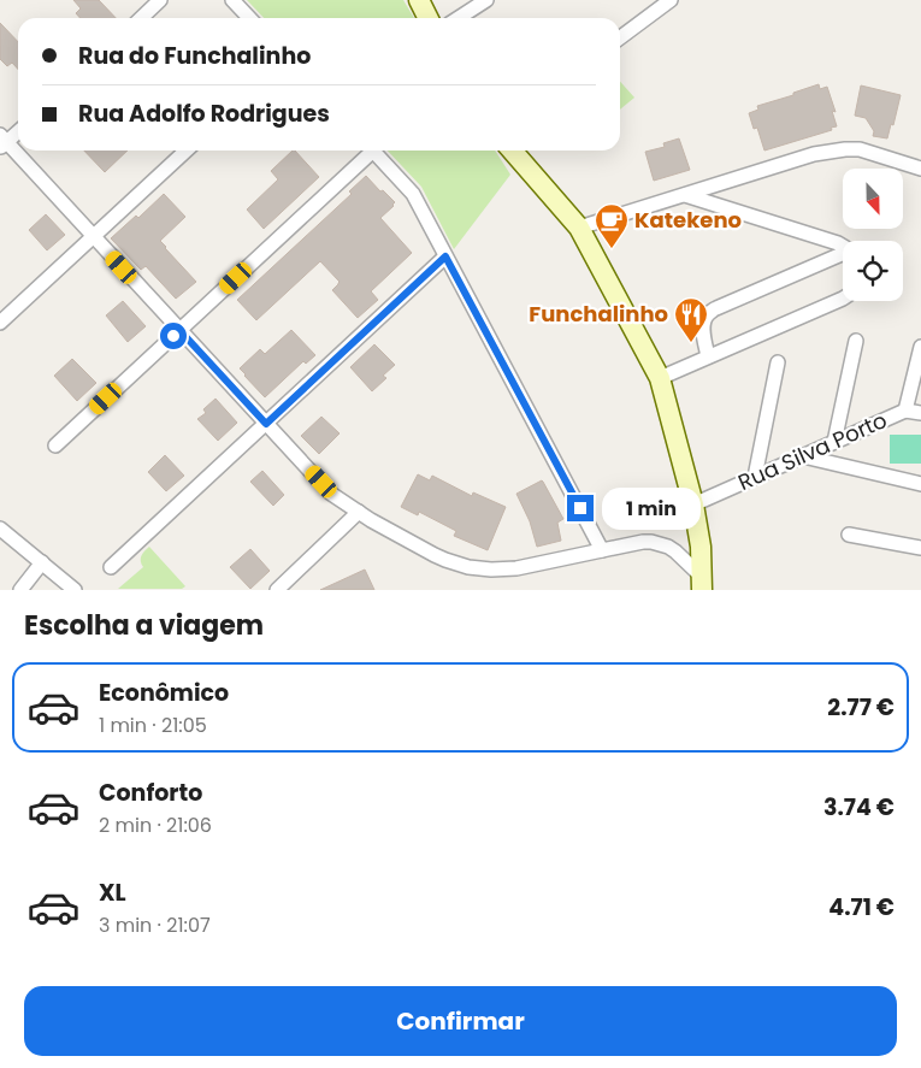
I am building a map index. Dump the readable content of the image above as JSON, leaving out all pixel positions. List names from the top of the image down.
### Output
{
  "streets": {
    "street": ["Rua Silva Porto"]
  },
  "places": {
    "cafe": ["Katekeno"],
    "restaurant": ["Funchalinho"]
  },
  "north": "bottom",
  "page": {
    "banner": ["Rua do Funchalinho", "Rua Adolfo Rodrigues"],
    "bubble": "1 min",
    "heading": "Escolha a viagem",
    "list": [
      {
        "name": "Econômico",
        "note": "1 min · 21:05",
        "value": "2.77 €"
      },
      {
        "name": "Conforto",
        "note": "2 min · 21:06",
        "value": "3.74 €"
      },
      {
        "name": "XL",
        "note": "3 min · 21:07",
        "value": "4.71 €"
      }
    ],
    "buttons": "Confirmar"
  }
}
